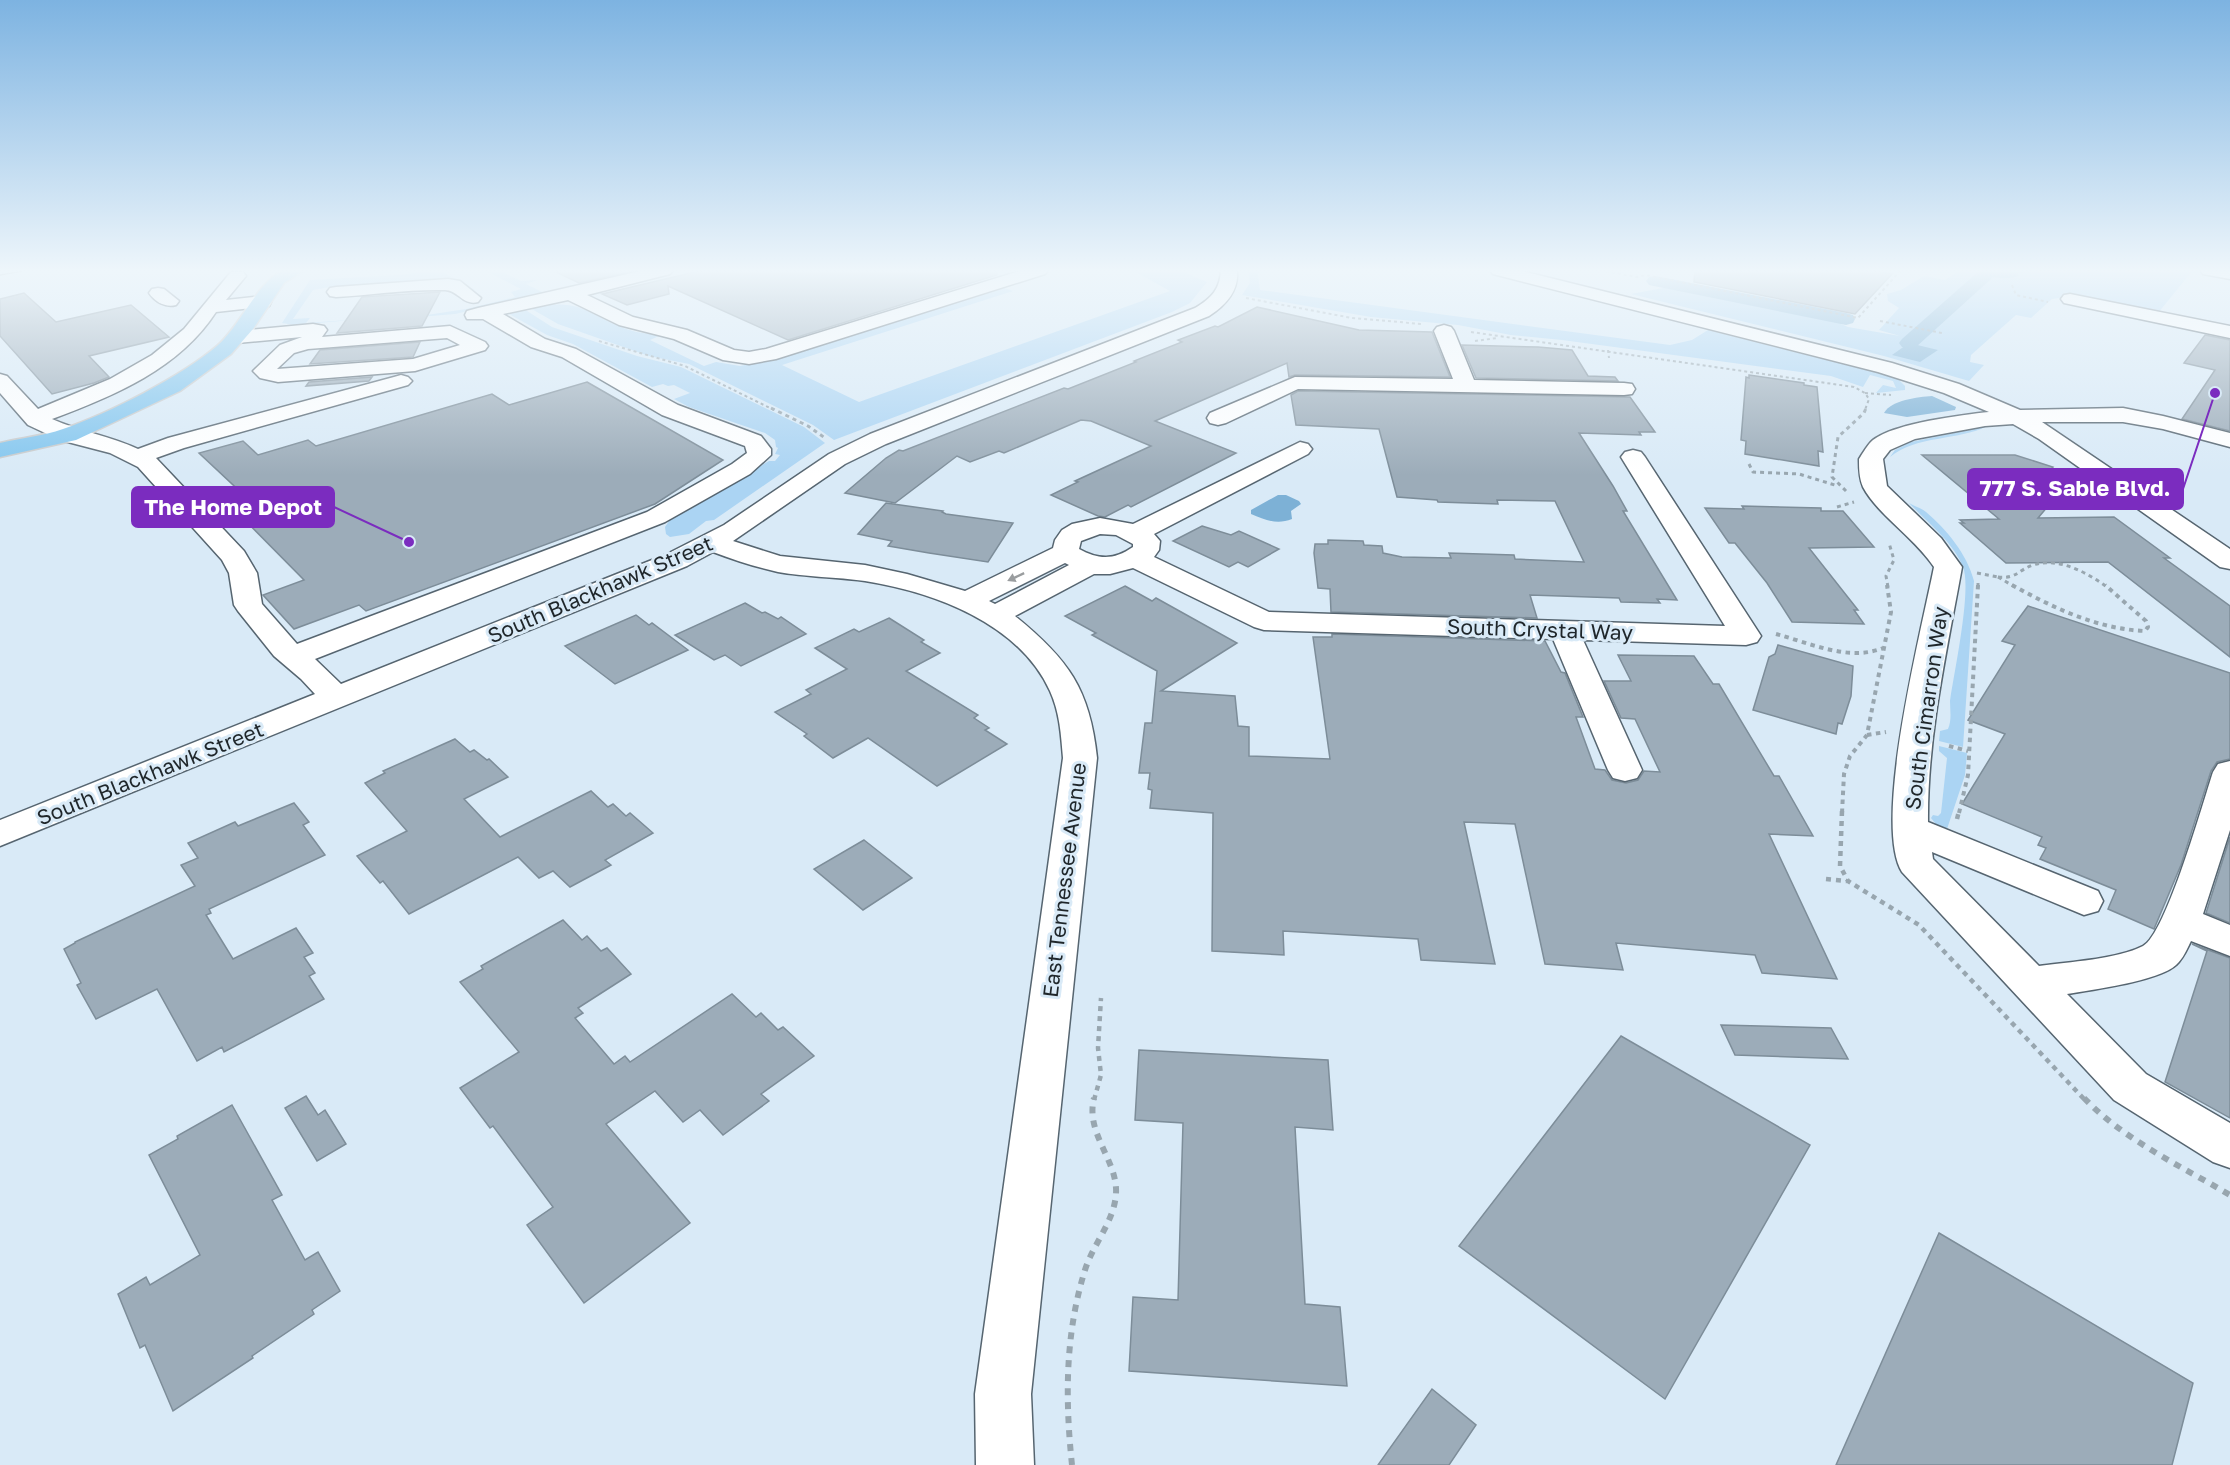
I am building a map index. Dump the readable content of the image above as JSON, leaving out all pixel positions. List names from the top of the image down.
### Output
{
  "streets": {
    "street": [
      "South Blackhawk Street",
      "South Crystal Way",
      "South Cimarron Way",
      "East Tennessee Avenue"
    ]
  },
  "crossings": [
    ["South Blackhawk Street", "East Tennessee Avenue"]
  ],
  "places": ["777 S. Sable Blvd.", "The Home Depot"]
}
